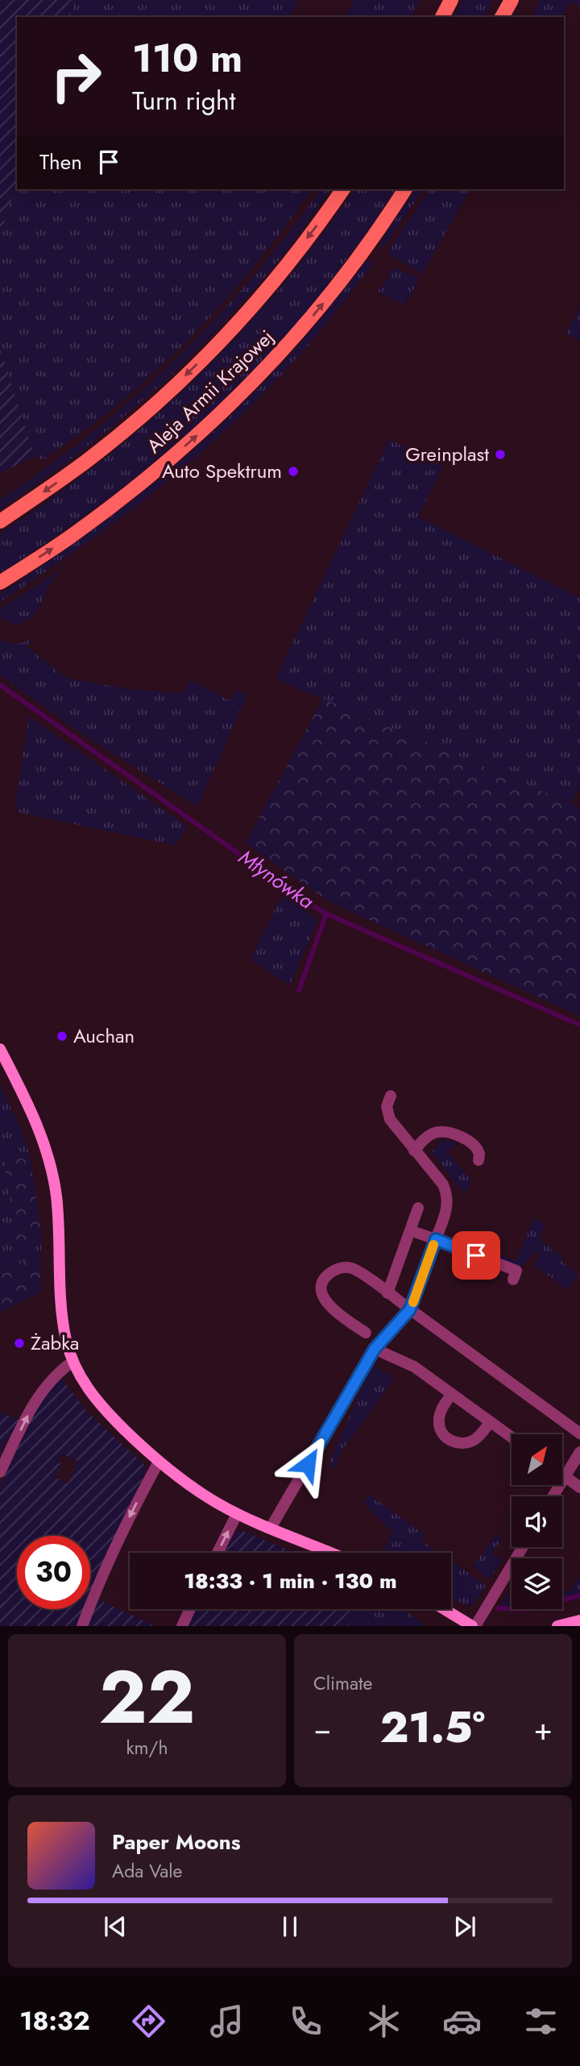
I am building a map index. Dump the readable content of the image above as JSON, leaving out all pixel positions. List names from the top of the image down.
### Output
{
  "streets": {
    "main road": ["Aleja Armii Krajowej"]
  },
  "water": ["Młynówka"],
  "places": [
    "Greinplast",
    "Auto Spektrum",
    "Auchan",
    "Żabka"
  ],
  "north": "top right",
  "page": {
    "turn": ["110 m", "Turn right"],
    "then": "Then",
    "limit": "30",
    "trip": "18:33 · 1 min · 130 m",
    "tile": [
      ["22", "km/h"],
      "Climate"
    ],
    "heat": ["−", "21.5°", "+"],
    "song": ["Paper Moons", "Ada Vale"],
    "tabs": "18:32"
  }
}
